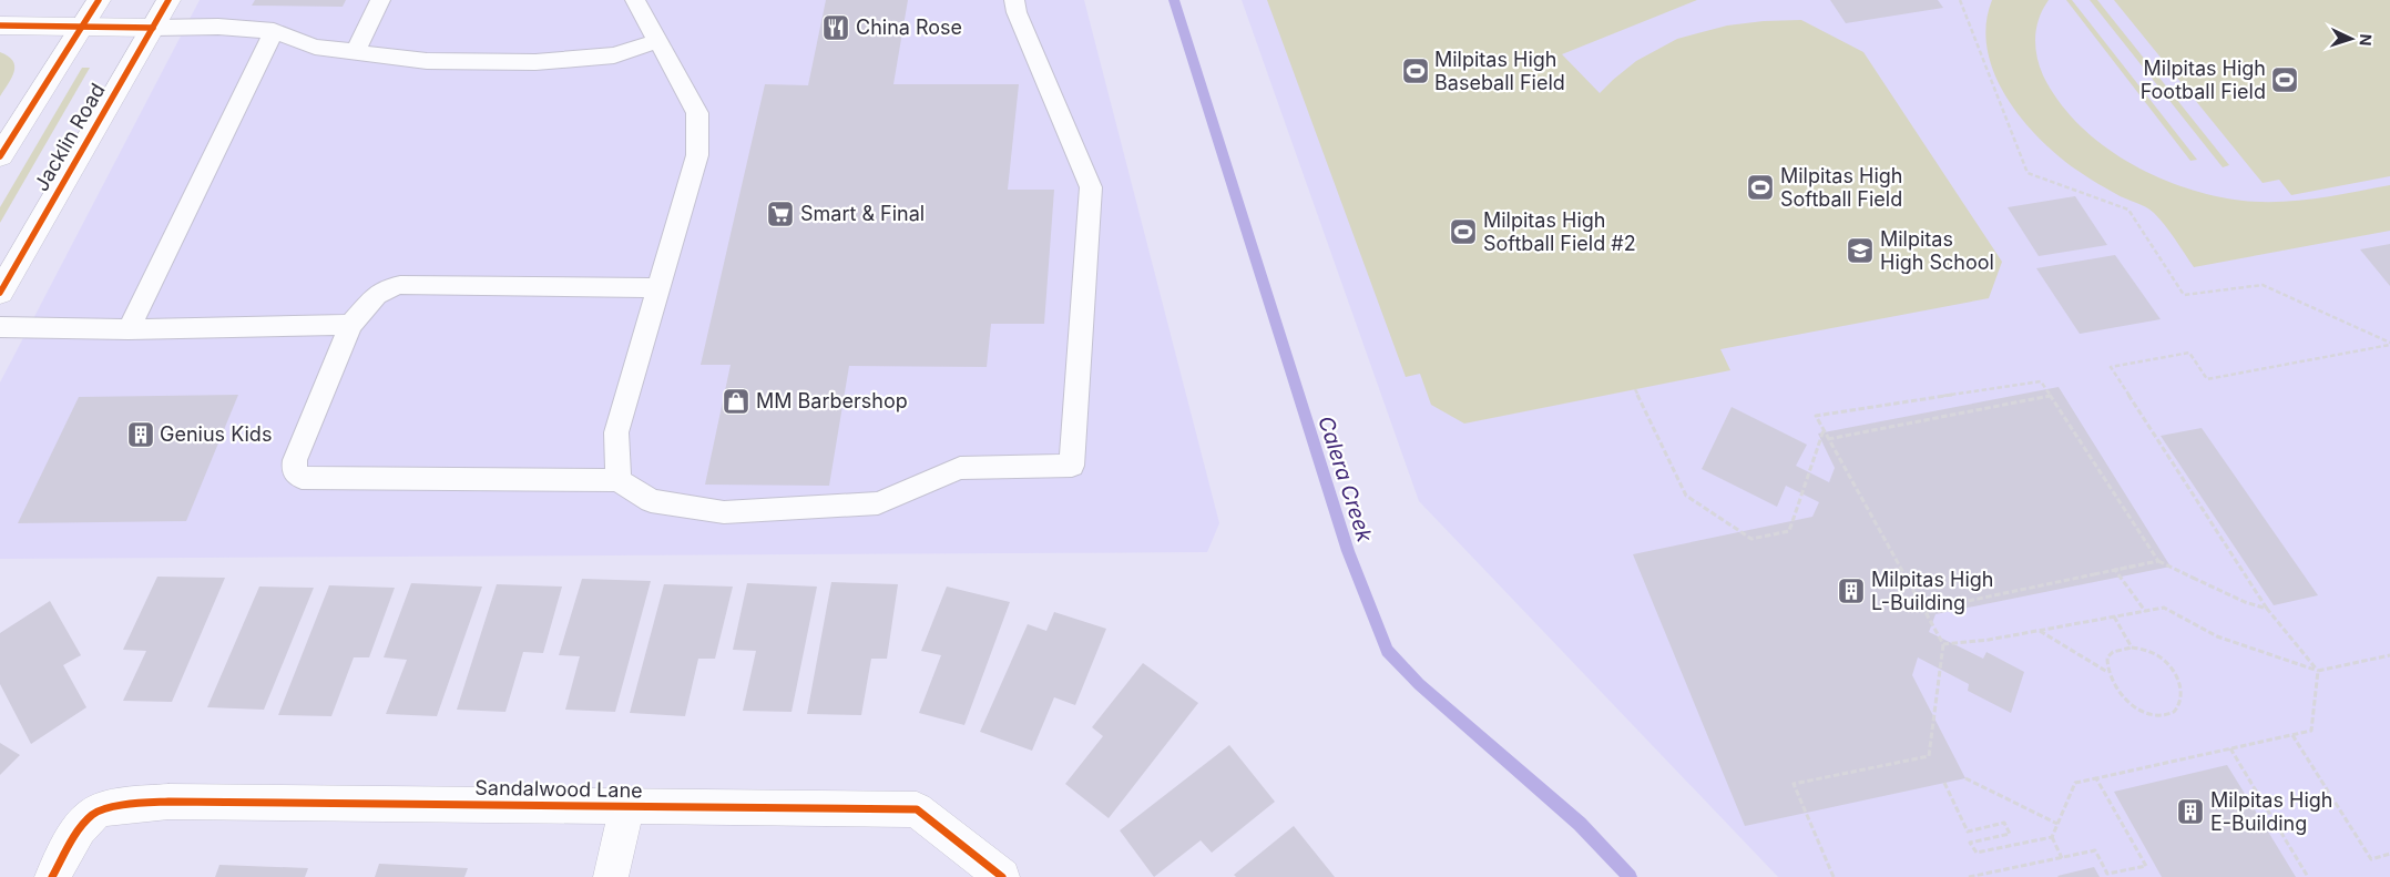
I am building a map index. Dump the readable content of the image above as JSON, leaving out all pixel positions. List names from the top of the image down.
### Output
{
  "streets": {
    "street": ["Jacklin Road", "Sandalwood Lane"]
  },
  "water": ["Calera Creek"],
  "places": {
    "restaurant": ["China Rose"],
    "sports": [
      "Milpitas High Baseball Field",
      "Milpitas High Football Field",
      "Milpitas High Softball Field",
      "Milpitas High Softball Field #2"
    ],
    "supermarket": ["Smart & Final"],
    "school or university": ["Milpitas High School"],
    "shop": ["MM Barbershop"],
    "building": ["Genius Kids", "Milpitas High L-Building", "Milpitas High E-Building"]
  },
  "north": "right"
}
